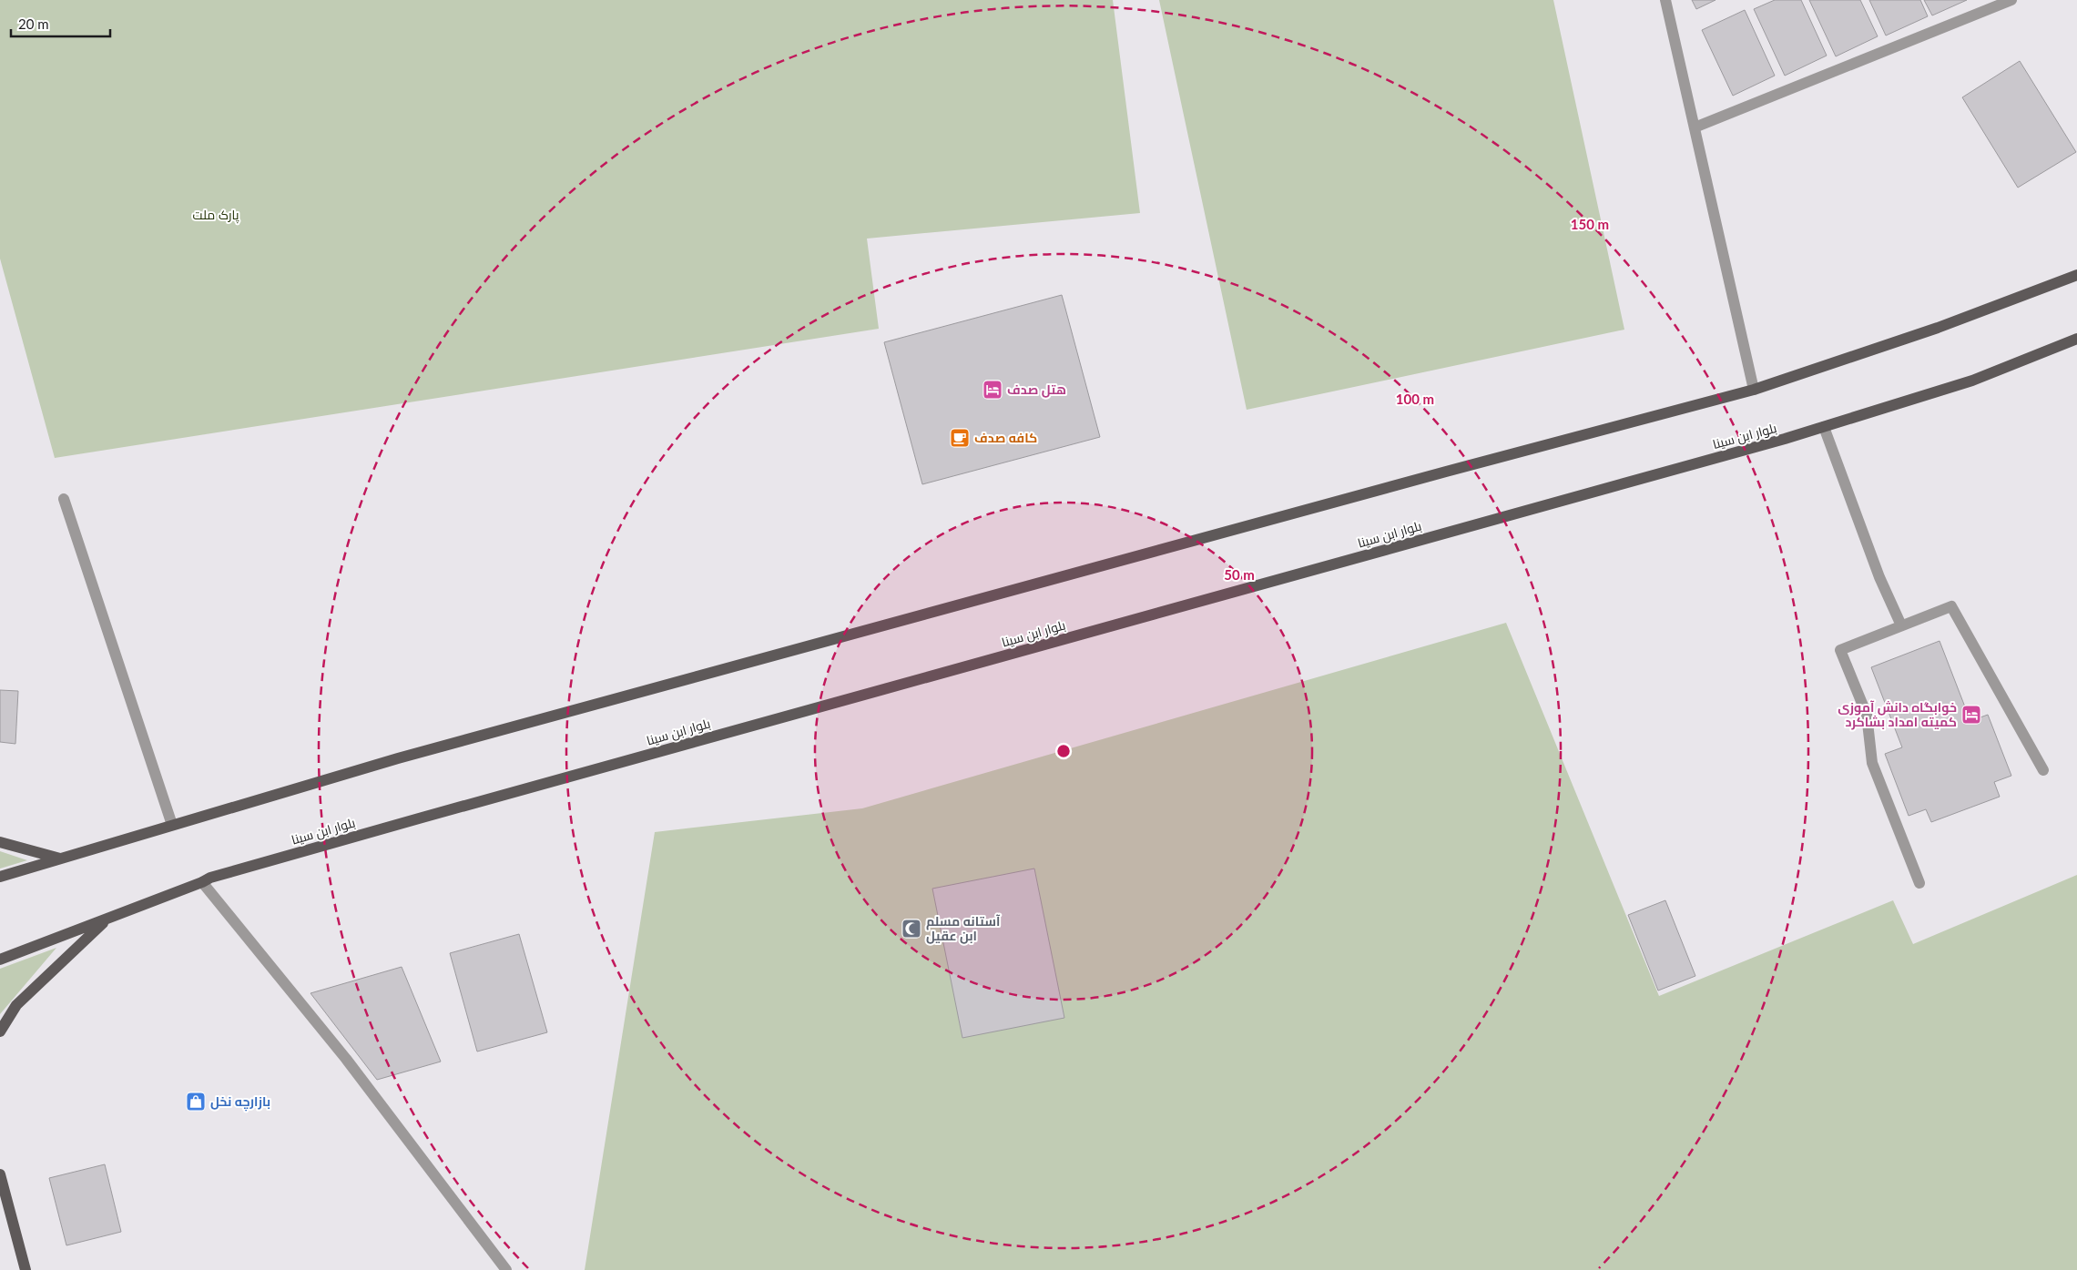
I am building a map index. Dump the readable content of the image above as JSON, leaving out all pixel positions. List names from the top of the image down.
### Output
{
  "streets": {
    "main road": ["بلوار ابن سینا"]
  },
  "parks": ["پارک ملت"],
  "places": {
    "hotel": ["هتل صدف", "خوابگاه دانش آموزی کمیته امداد بشاکرد"],
    "cafe": ["کافه صدف"],
    "mosque": ["آستانه مسلم ابن عقیل"],
    "shop": ["بازارچه نخل"]
  },
  "scale_bar": "20 m",
  "rings": ["150 m", "100 m", "50 m"]
}
